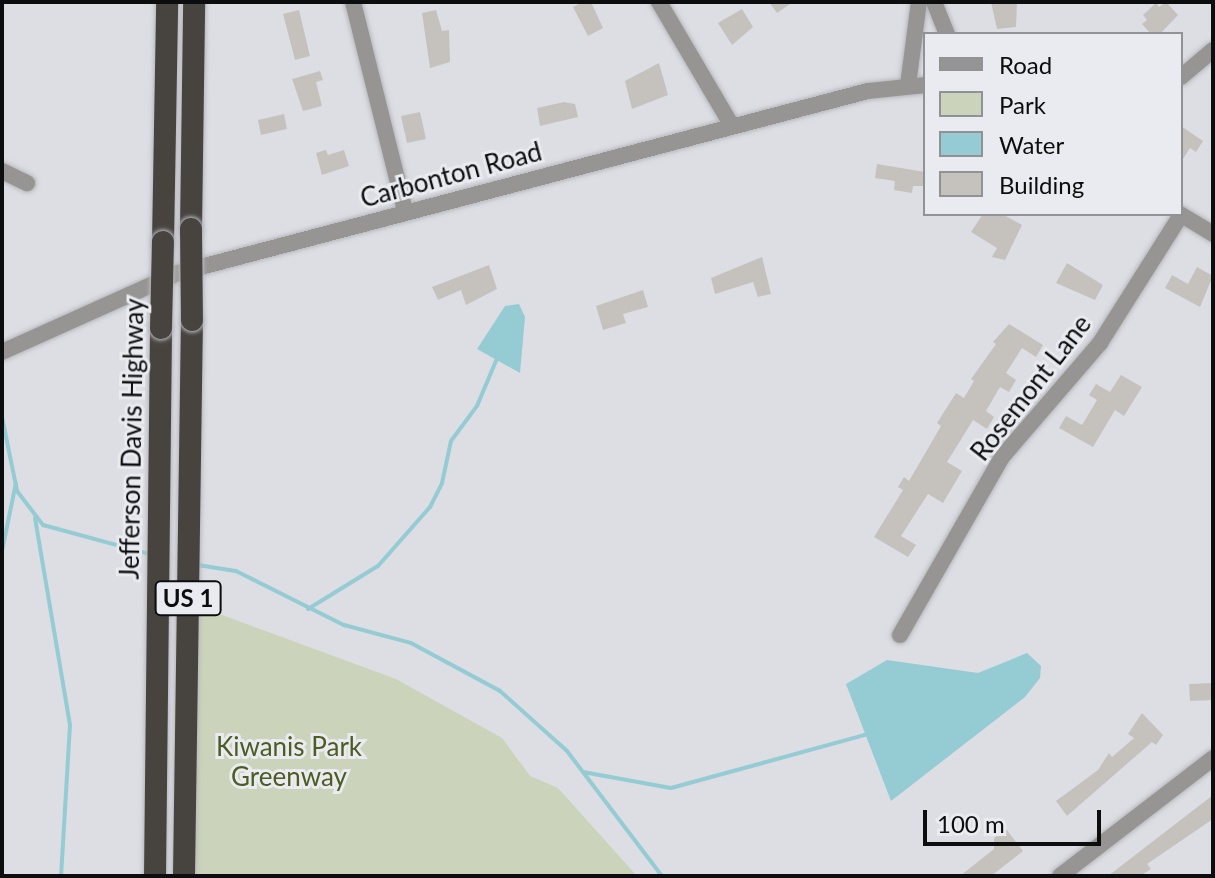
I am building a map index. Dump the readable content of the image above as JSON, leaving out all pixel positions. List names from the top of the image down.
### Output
{
  "streets": {
    "highway": ["Jefferson Davis Highway", "US 1"],
    "street": ["Carbonton Road", "Rosemont Lane"]
  },
  "parks": ["Kiwanis Park Greenway"],
  "legend": [
    "Road",
    "Park",
    "Water",
    "Building"
  ],
  "scale_bar": "100 m"
}
